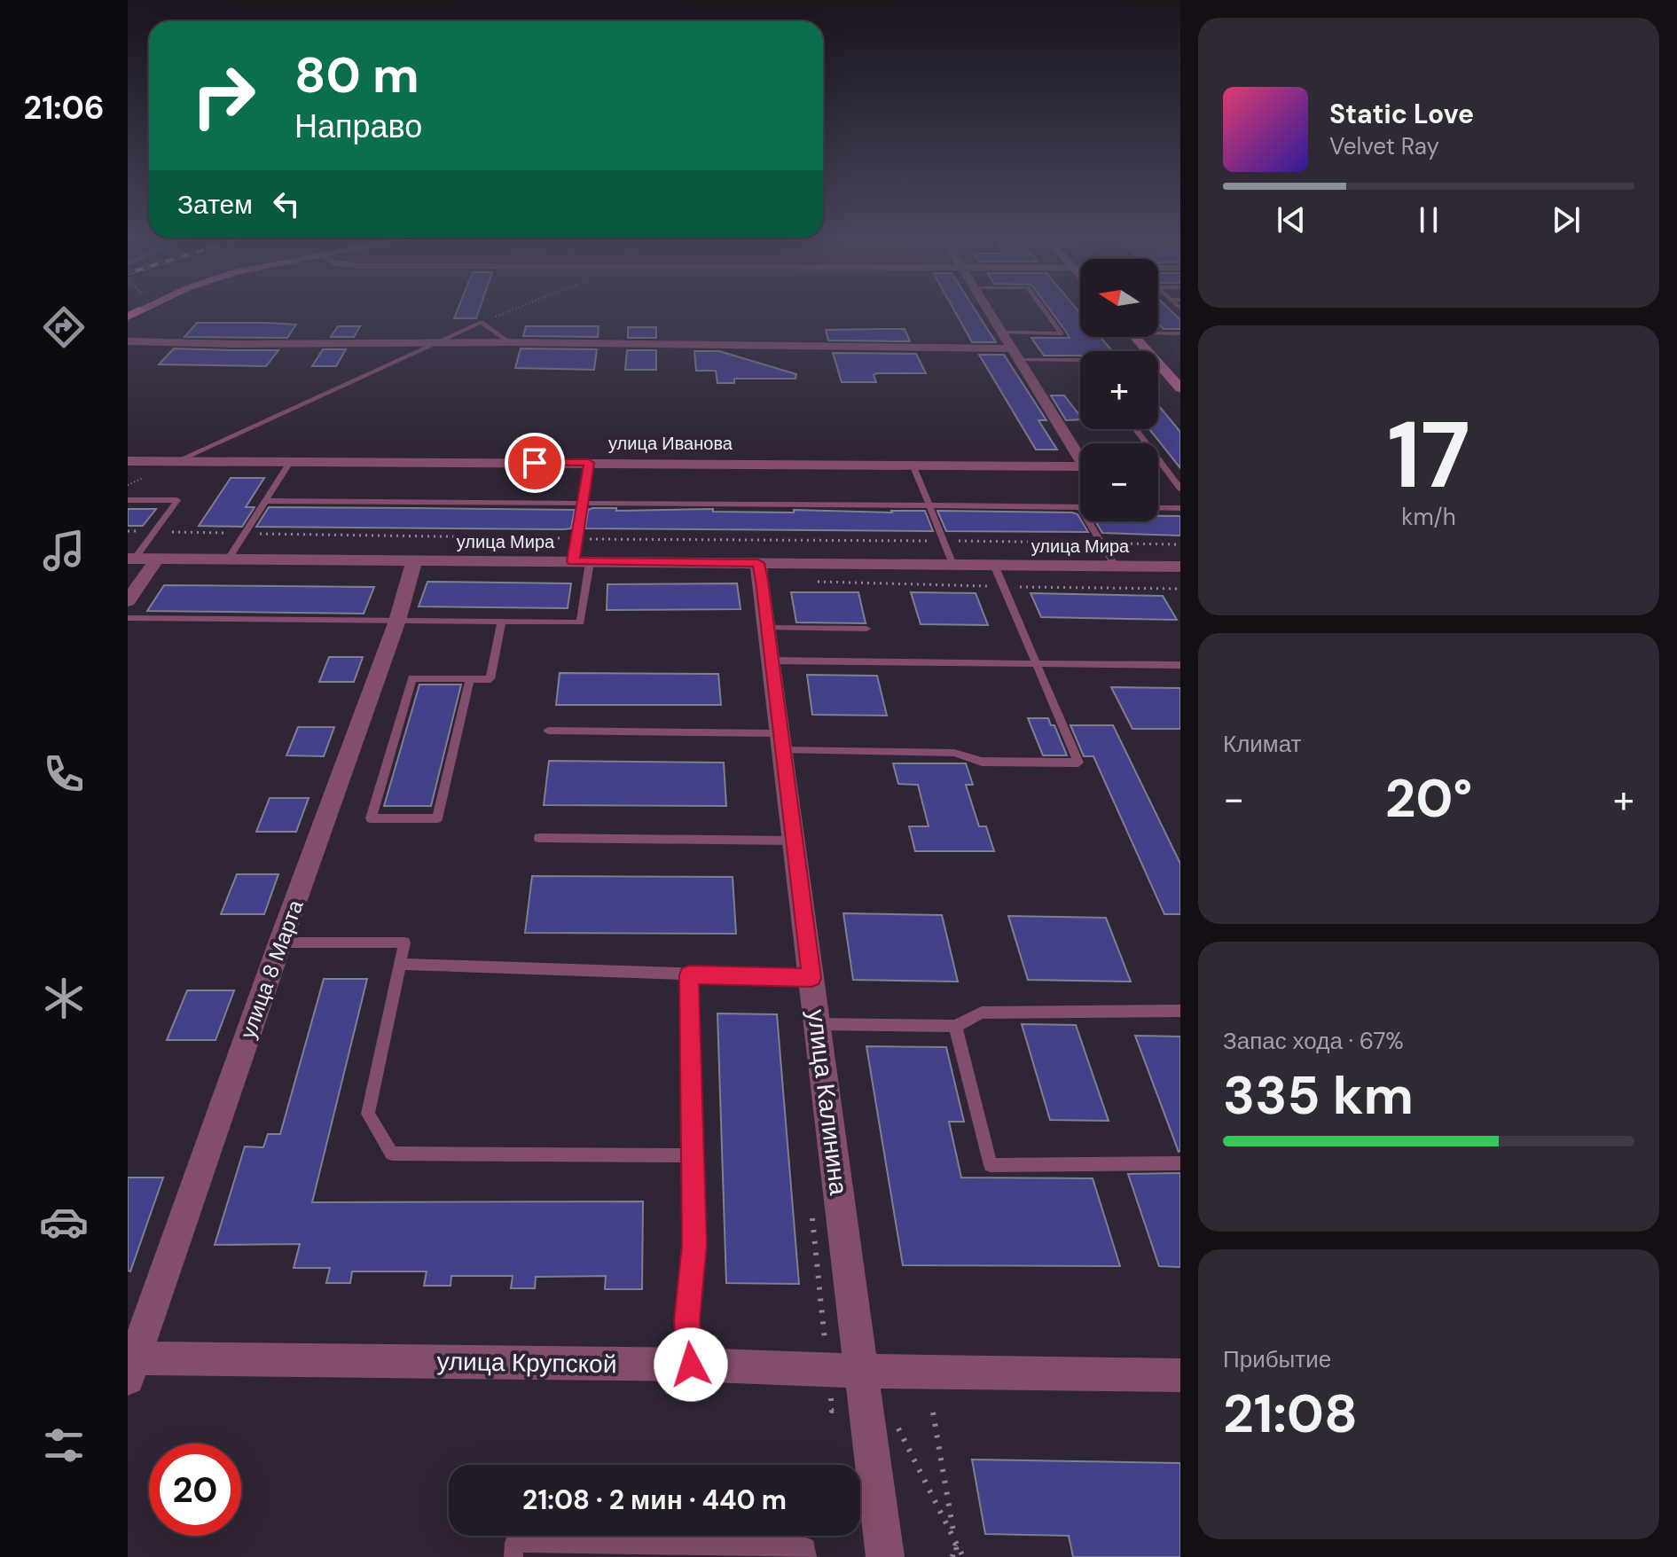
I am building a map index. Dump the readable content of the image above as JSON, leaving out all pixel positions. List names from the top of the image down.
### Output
{
  "streets": {
    "street": [
      "улица Иванова",
      "улица Мира",
      "улица 8 Марта",
      "улица Калинина",
      "улица Крупской"
    ]
  },
  "crossings": [
    ["улица Мира", "улица 8 Марта"],
    ["улица Мира", "улица Калинина"],
    ["улица 8 Марта", "улица Крупской"],
    ["улица Калинина", "улица Крупской"]
  ],
  "north": "left",
  "page": {
    "tabs": "21:06",
    "turn": ["80 m", "Направо"],
    "song": ["Static Love", "Velvet Ray"],
    "then": "Затем",
    "map_buttons": ["+", "−"],
    "tile": [
      ["17", "km/h"],
      "Климат",
      ["Запас хода · 67%", "335 km"],
      ["Прибытие", "21:08"]
    ],
    "heat": ["−", "20°", "+"],
    "limit": "20",
    "trip": "21:08 · 2 мин · 440 m"
  }
}
